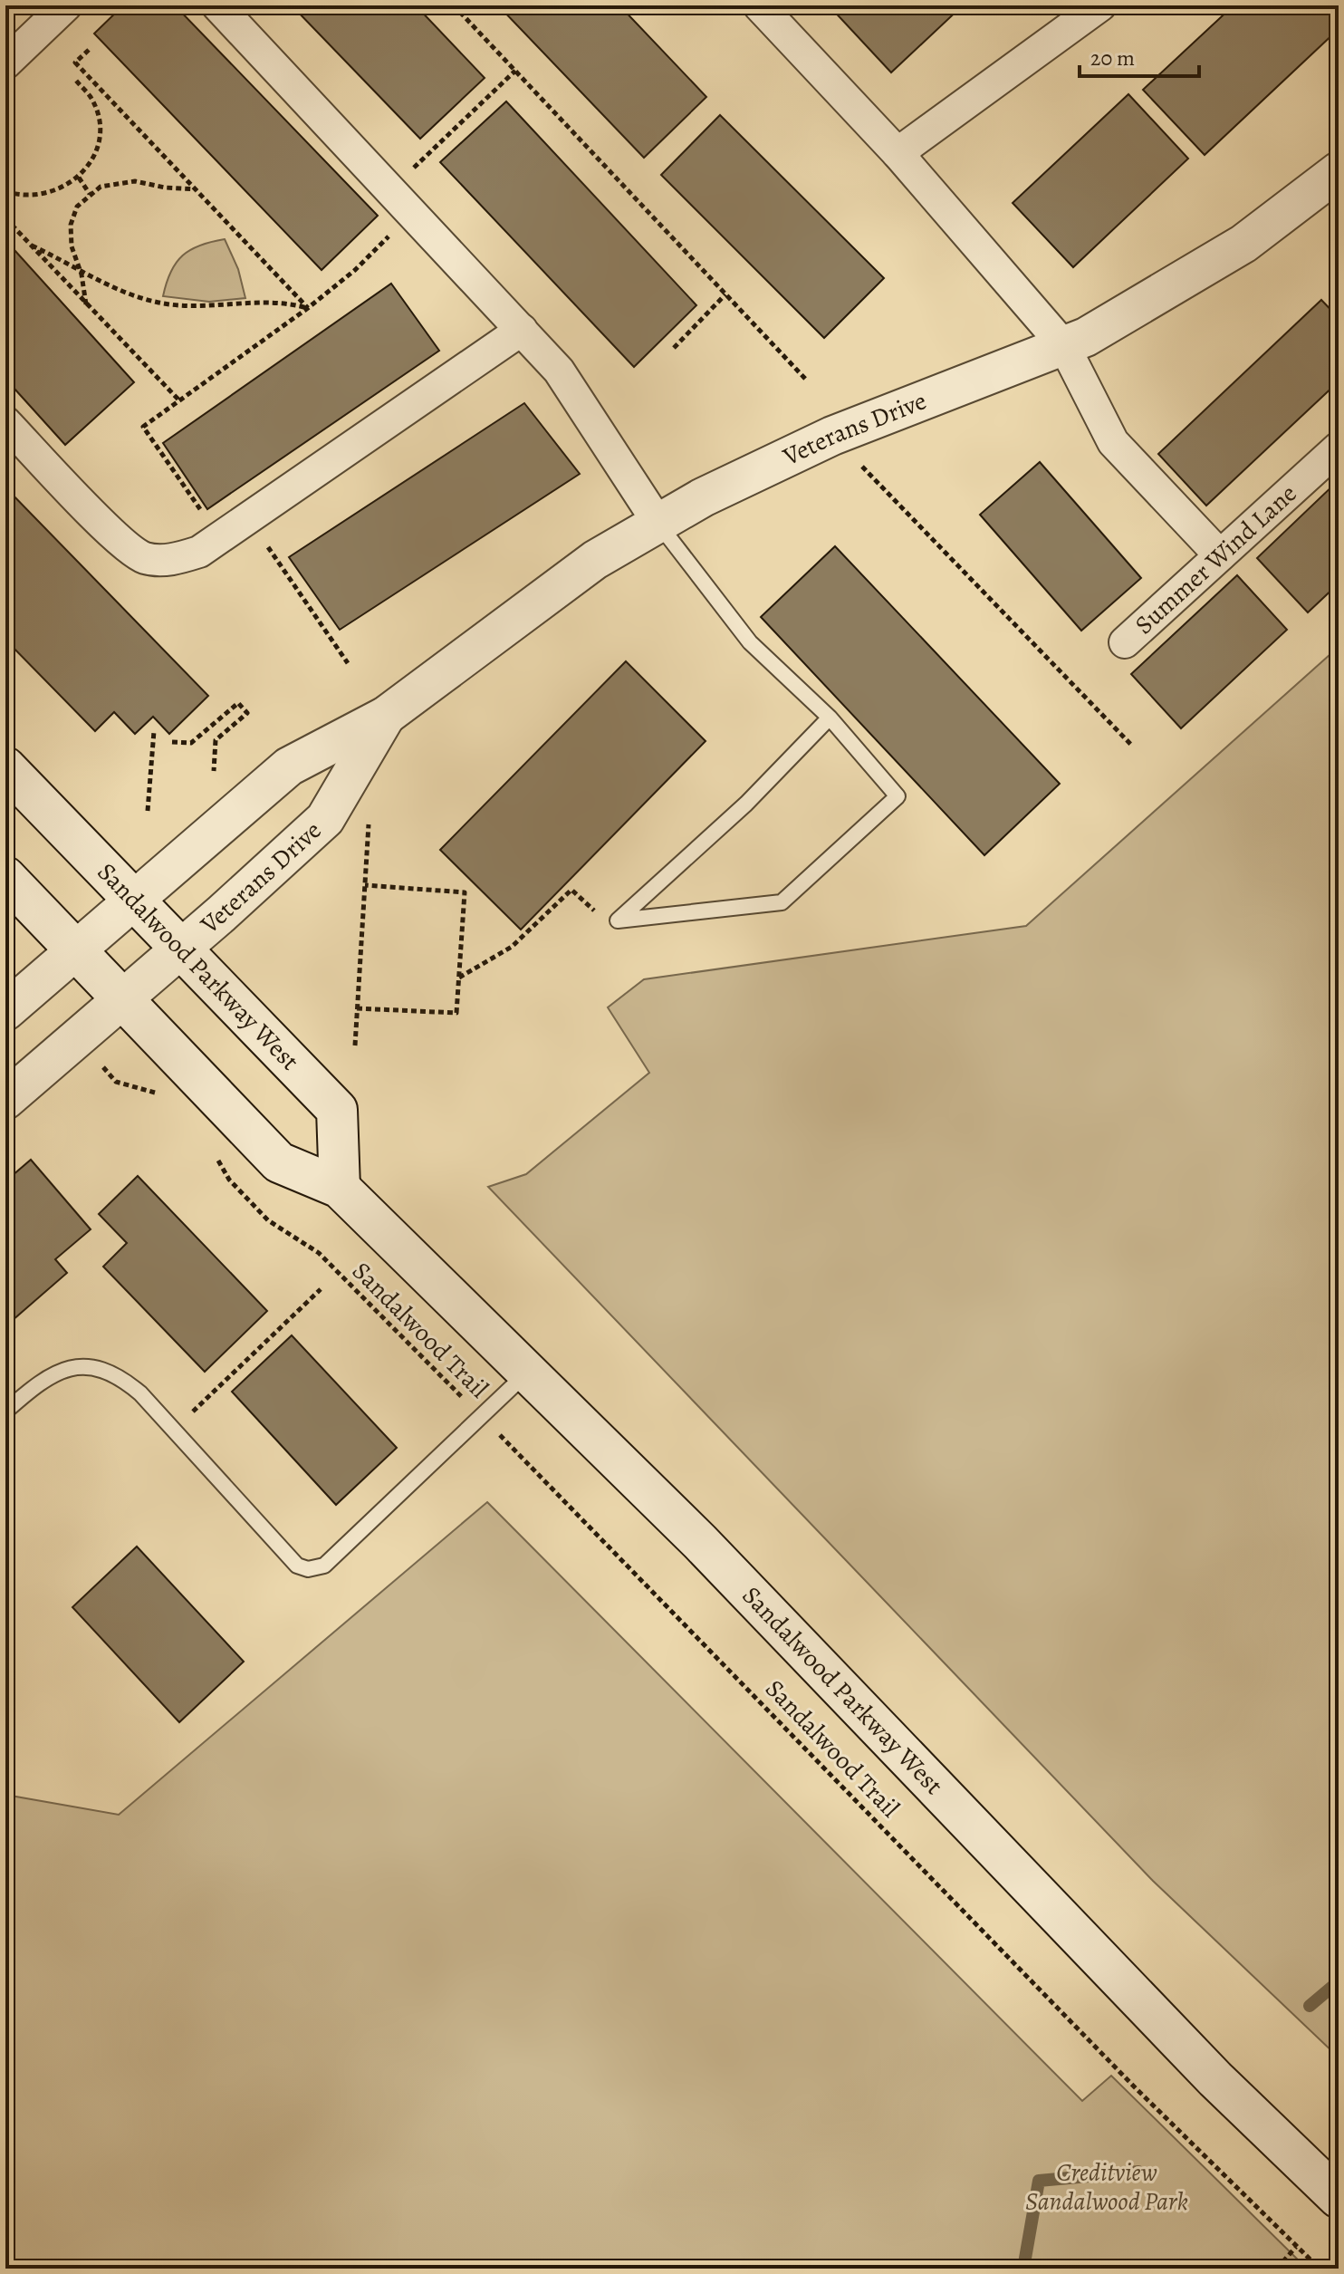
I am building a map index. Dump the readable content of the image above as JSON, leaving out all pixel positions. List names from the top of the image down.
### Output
{
  "streets": {
    "main road": ["Sandalwood Parkway West"],
    "street": ["Veterans Drive", "Summer Wind Lane"],
    "path": ["Sandalwood Trail"]
  },
  "crossings": [
    ["Veterans Drive", "Sandalwood Parkway West"]
  ],
  "parks": ["Creditview Sandalwood Park"],
  "scale_bar": "20 m"
}
